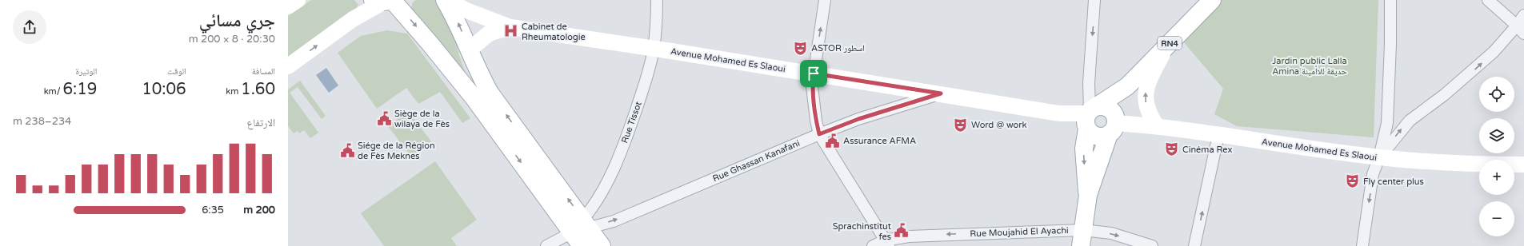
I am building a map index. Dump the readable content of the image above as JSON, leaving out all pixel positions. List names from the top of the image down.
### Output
{
  "streets": {
    "main road": ["RN4"],
    "street": [
      "Avenue Mohamed Es Slaoui",
      "Rue Tissot",
      "Rue Ghassan Kanafani",
      "Rue Moujahid El Ayachi"
    ]
  },
  "crossings": [
    ["RN4", "Avenue Mohamed Es Slaoui"],
    ["RN4", "Rue Moujahid El Ayachi"],
    ["Avenue Mohamed Es Slaoui", "Rue Tissot"],
    ["Avenue Mohamed Es Slaoui", "Rue Ghassan Kanafani"],
    ["Rue Tissot", "Rue Ghassan Kanafani"]
  ],
  "one_way": ["Rue Ghassan Kanafani"],
  "parks": ["Jardin public Lalla Amina حديقة للاأمينة"],
  "places": {
    "hospital": ["Cabinet de Rheumatologie"],
    "theatre": [
      "ASTOR اسطور",
      "Word @ work",
      "Cinéma Rex",
      "Fly center plus"
    ],
    "public building": [
      "Siège de la wilaya de Fès",
      "Assurance AFMA",
      "Siége de la Région de Fès Meknes",
      "Sprachinstitut fes"
    ]
  },
  "page": {
    "heading": ["جري مسائي", "20:30 · 8 × 200 m"],
    "stats": [
      ["المسافة", "1.60 km"],
      ["الوقت", "10:06"],
      ["الوتيرة", "6:19 /km"]
    ],
    "map_buttons": ["+", "−"],
    "chart": ["الارتفاع", "234–238 m"],
    "list": [
      {
        "name": "200 m",
        "note": "6:35"
      }
    ]
  }
}
